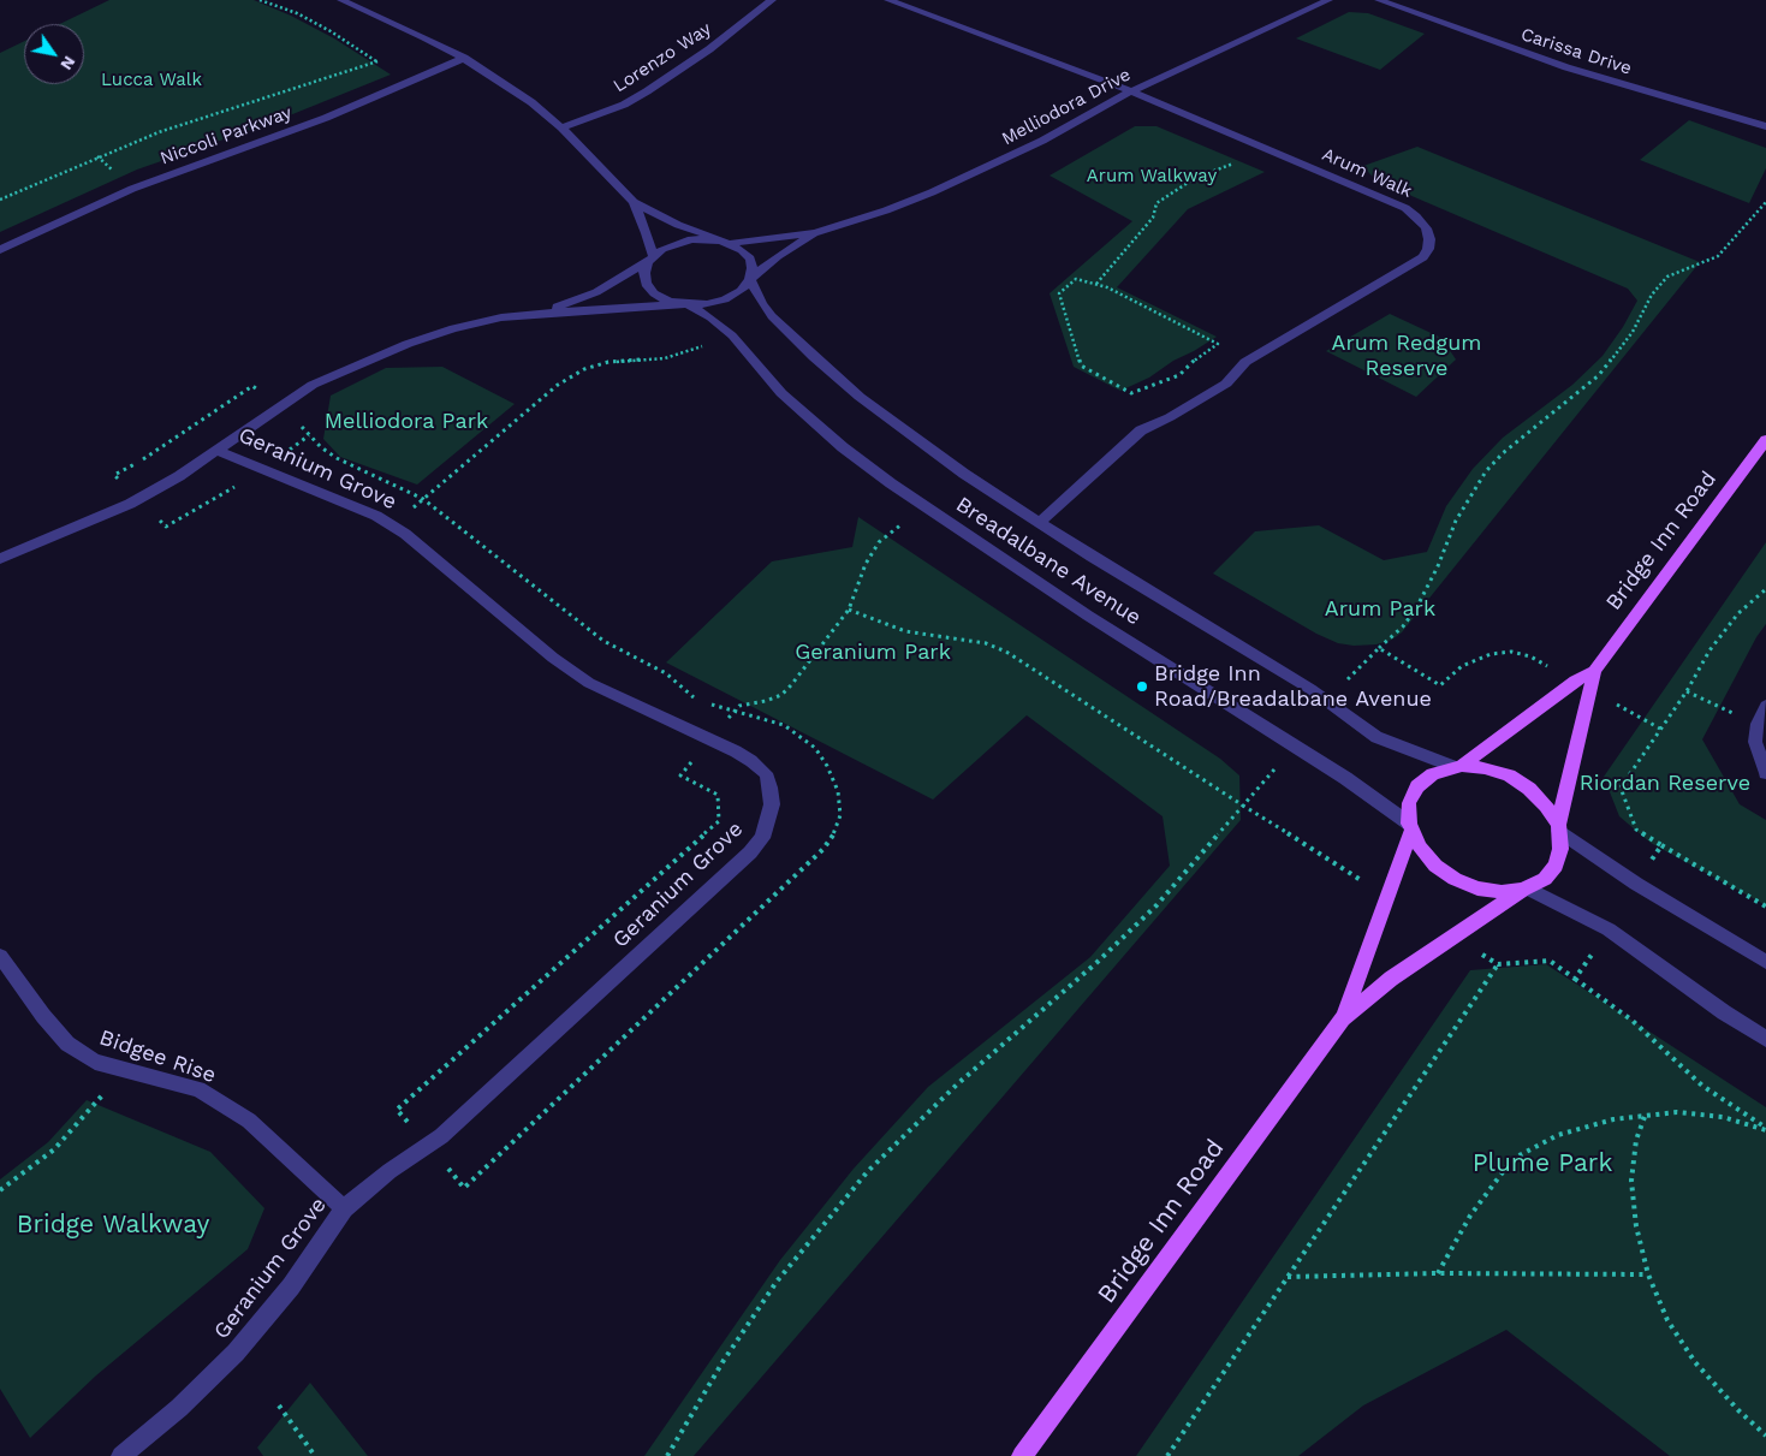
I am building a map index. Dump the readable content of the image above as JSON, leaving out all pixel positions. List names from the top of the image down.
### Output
{
  "streets": {
    "main road": ["Bridge Inn Road"],
    "street": [
      "Carissa Drive",
      "Lorenzo Way",
      "Melliodora Drive",
      "Niccoli Parkway",
      "Arum Walk",
      "Geranium Grove",
      "Breadalbane Avenue",
      "Bidgee Rise"
    ]
  },
  "crossings": [
    ["Melliodora Drive", "Arum Walk"],
    ["Melliodora Drive", "Breadalbane Avenue"],
    ["Arum Walk", "Breadalbane Avenue"],
    ["Geranium Grove", "Bidgee Rise"],
    ["Bridge Inn Road", "Breadalbane Avenue"]
  ],
  "parks": [
    "Lucca Walk",
    "Arum Walkway",
    "Arum Redgum Reserve",
    "Melliodora Park",
    "Arum Park",
    "Geranium Park",
    "Riordan Reserve",
    "Plume Park",
    "Bridge Walkway"
  ],
  "places": ["Bridge Inn Road/Breadalbane Avenue"],
  "north": "bottom right"
}
